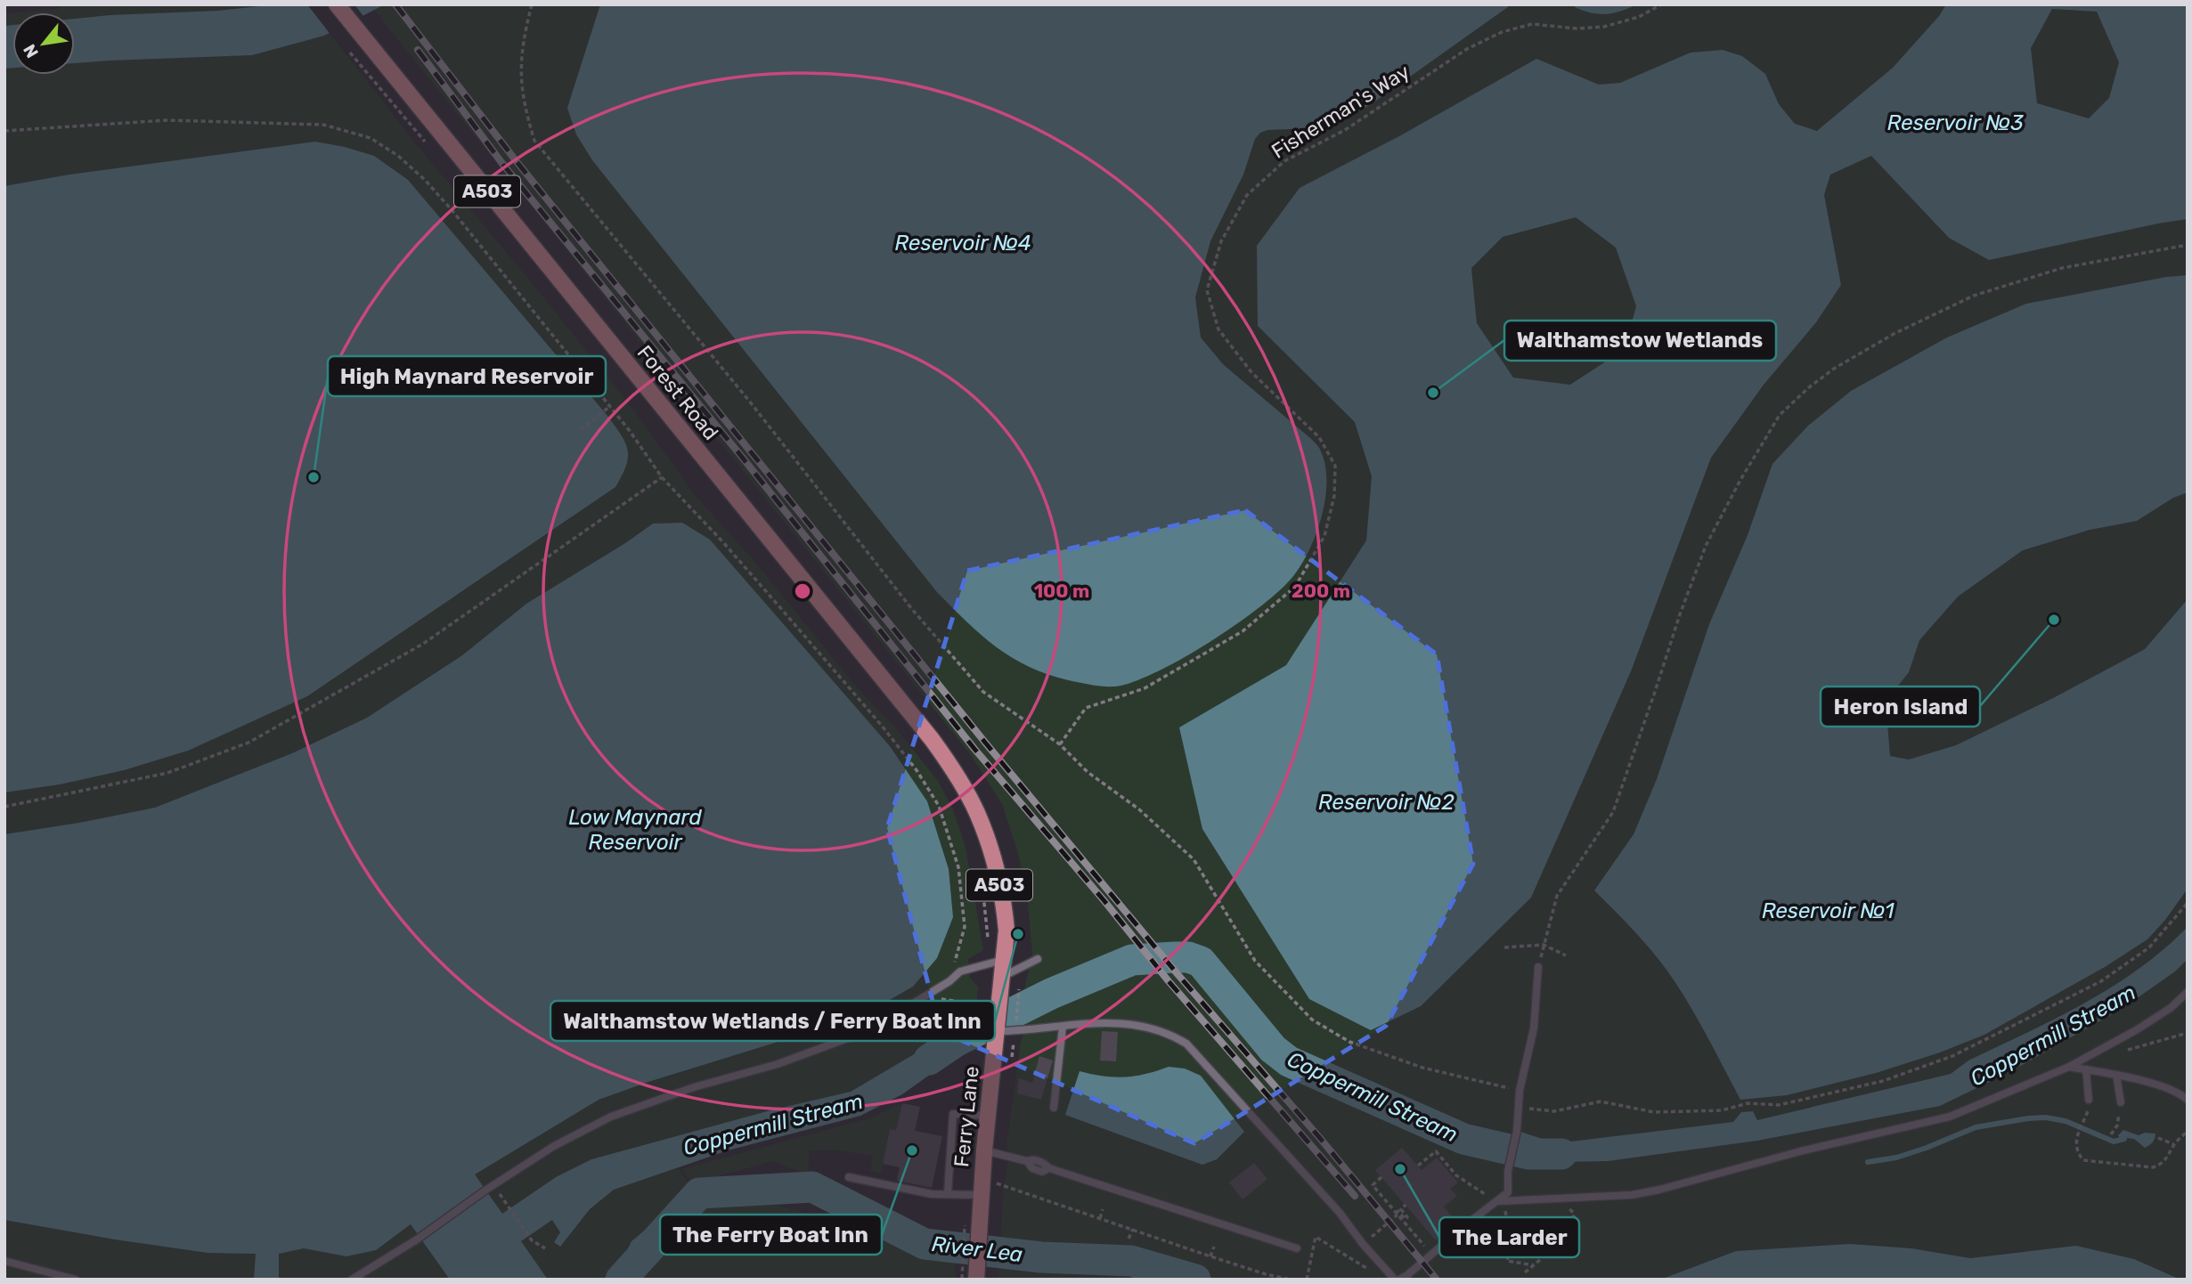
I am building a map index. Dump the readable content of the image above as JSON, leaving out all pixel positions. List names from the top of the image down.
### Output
{
  "streets": {
    "main road": ["A503", "Forest Road", "Ferry Lane"],
    "path": ["Fisherman's Way"]
  },
  "crossings": [
    ["Forest Road", "Ferry Lane"]
  ],
  "water": [
    "Reservoir №3",
    "Reservoir №4",
    "Reservoir №2",
    "Low Maynard Reservoir",
    "Reservoir №1",
    "Coppermill Stream",
    "River Lea"
  ],
  "places": [
    "Walthamstow Wetlands",
    "High Maynard Reservoir",
    "Heron Island",
    "Walthamstow Wetlands / Ferry Boat Inn",
    "The Ferry Boat Inn",
    "The Larder"
  ],
  "north": "bottom left",
  "rings": ["100 m", "200 m"]
}
